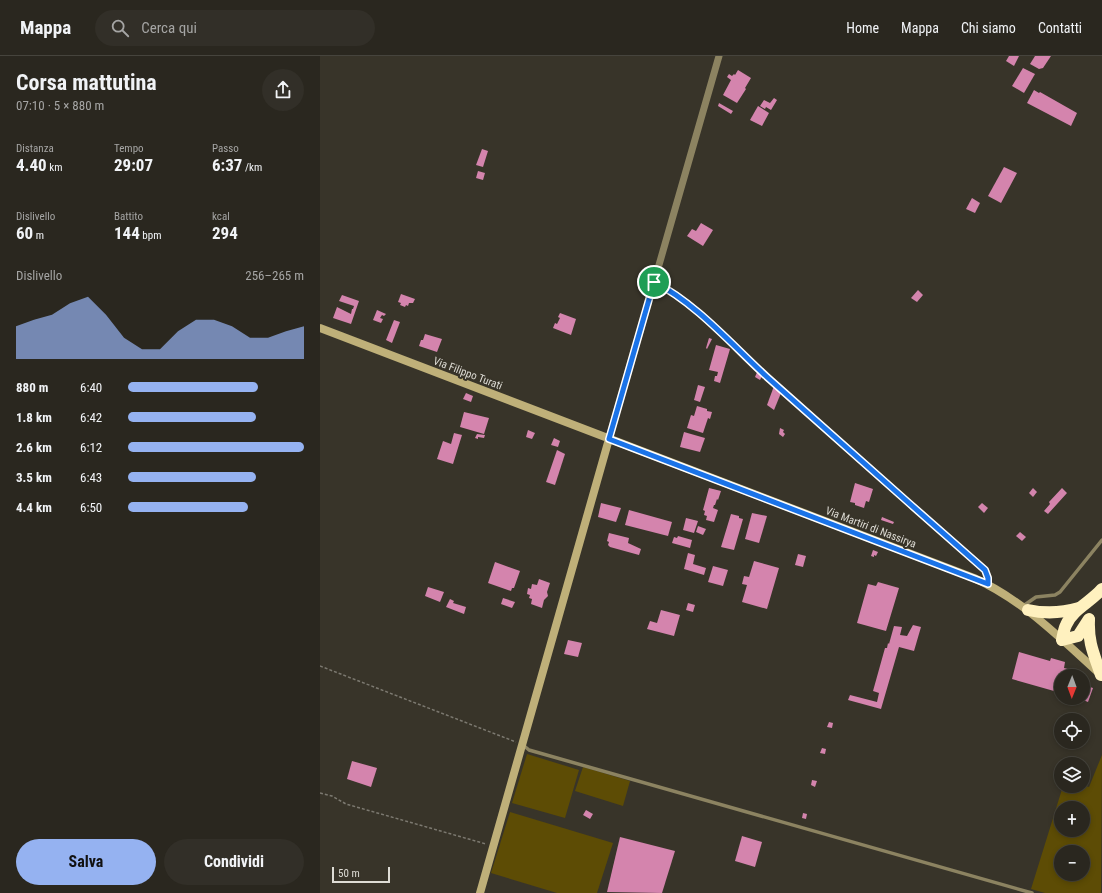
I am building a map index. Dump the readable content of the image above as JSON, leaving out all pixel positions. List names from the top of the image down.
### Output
{
  "streets": {
    "street": ["Via Filippo Turati", "Via Martiri di Nassirya"]
  },
  "crossings": [
    ["Via Filippo Turati", "Via Martiri di Nassirya"]
  ],
  "scale_bar": "50 m",
  "north": "bottom",
  "page": {
    "header": "Mappa",
    "search": "Cerca qui",
    "nav": [
      "Home",
      "Mappa",
      "Chi siamo",
      "Contatti"
    ],
    "heading": ["Corsa mattutina", "07:10 · 5 × 880 m"],
    "stats": [
      ["Distanza", "4.40 km"],
      ["Tempo", "29:07"],
      ["Passo", "6:37 /km"],
      ["Dislivello", "60 m"],
      ["Battito", "144 bpm"],
      ["kcal", "294"]
    ],
    "chart": ["Dislivello", "256–265 m"],
    "list": [
      {
        "name": "880 m",
        "note": "6:40"
      },
      {
        "name": "1.8 km",
        "note": "6:42"
      },
      {
        "name": "2.6 km",
        "note": "6:12"
      },
      {
        "name": "3.5 km",
        "note": "6:43"
      },
      {
        "name": "4.4 km",
        "note": "6:50"
      }
    ],
    "map_buttons": ["+", "−"],
    "buttons": ["Salva", "Condividi"],
    "scale": "50 m"
  }
}
